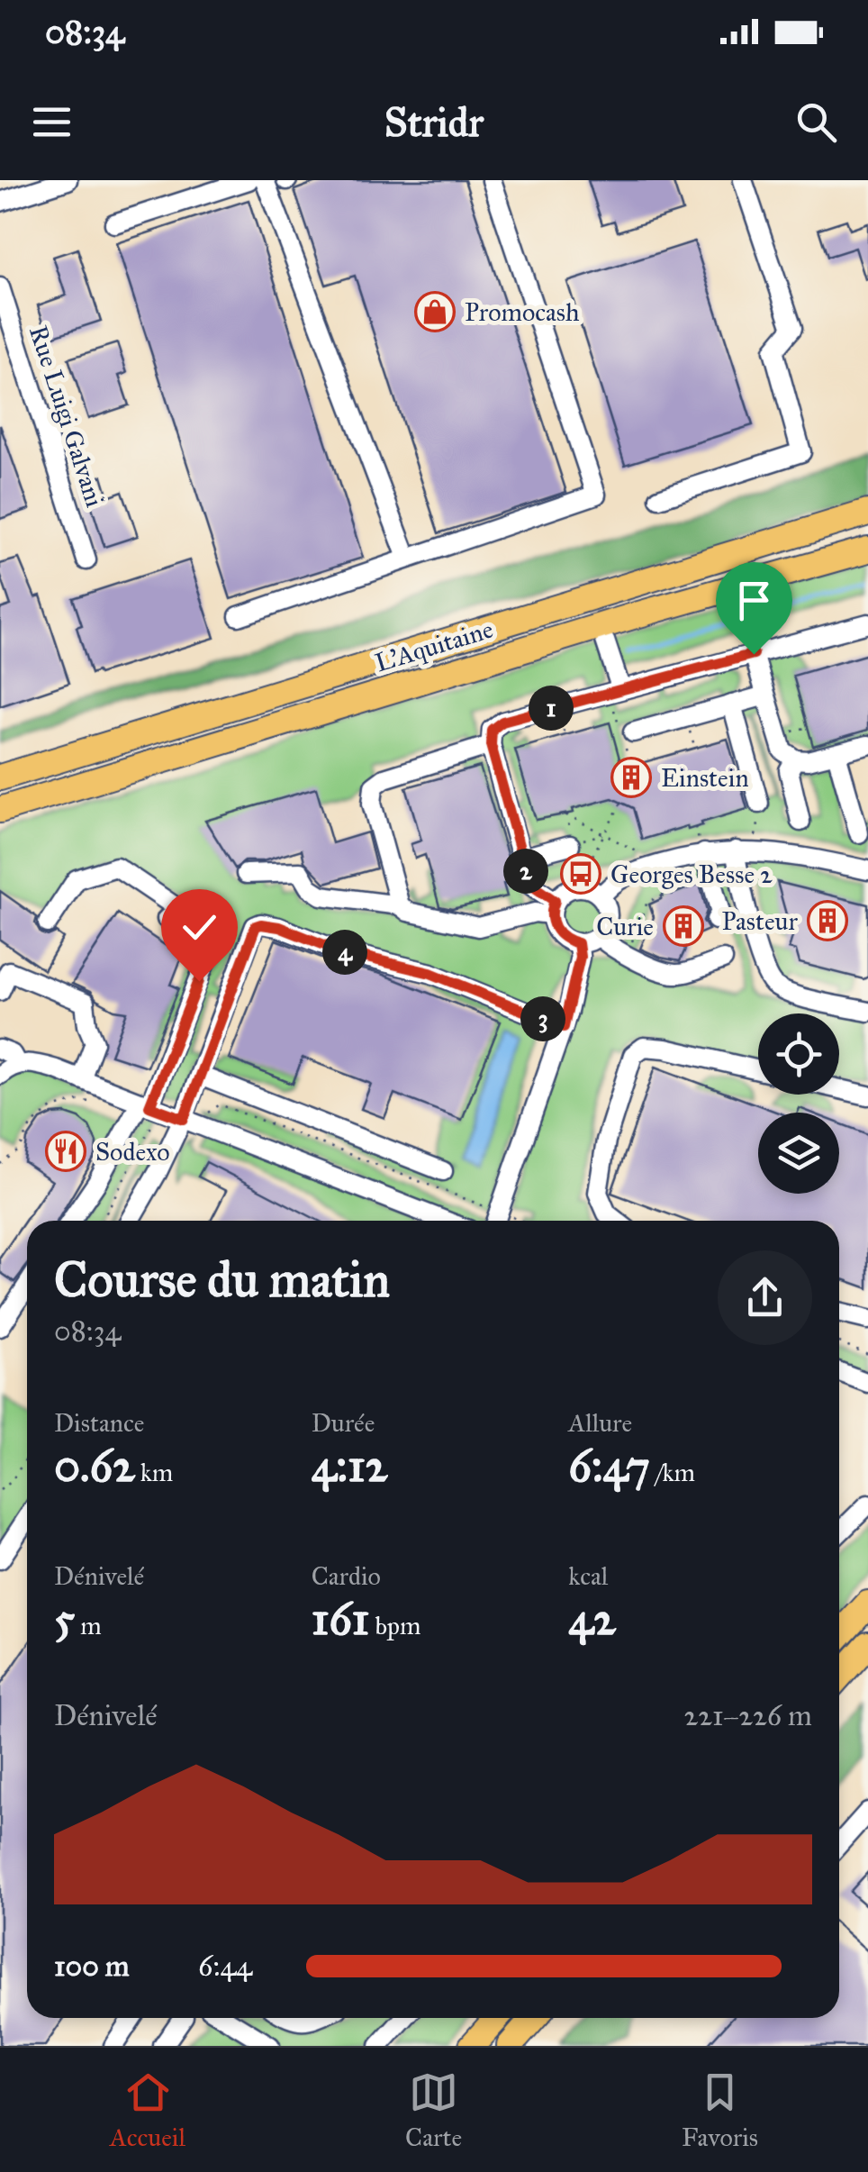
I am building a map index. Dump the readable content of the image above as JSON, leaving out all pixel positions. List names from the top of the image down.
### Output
{
  "streets": {
    "highway": ["L'Aquitaine"],
    "street": ["Rue Luigi Galvani"]
  },
  "places": {
    "shop": ["Promocash"],
    "building": ["Einstein", "Pasteur", "Curie"],
    "bus stop": ["Georges Besse 2"],
    "restaurant": ["Sodexo"]
  },
  "page": {
    "status": "08:34",
    "header": "Stridr",
    "pins": [
      "1",
      "2",
      "4",
      "3"
    ],
    "heading": ["Course du matin", "08:34"],
    "stats": [
      ["Distance", "0.62 km"],
      ["Durée", "4:12"],
      ["Allure", "6:47 /km"],
      ["Dénivelé", "5 m"],
      ["Cardio", "161 bpm"],
      ["kcal", "42"]
    ],
    "chart": ["Dénivelé", "221–226 m"],
    "list": [
      {
        "name": "100 m",
        "note": "6:44"
      }
    ],
    "tabs": ["Accueil", "Carte", "Favoris"]
  }
}
